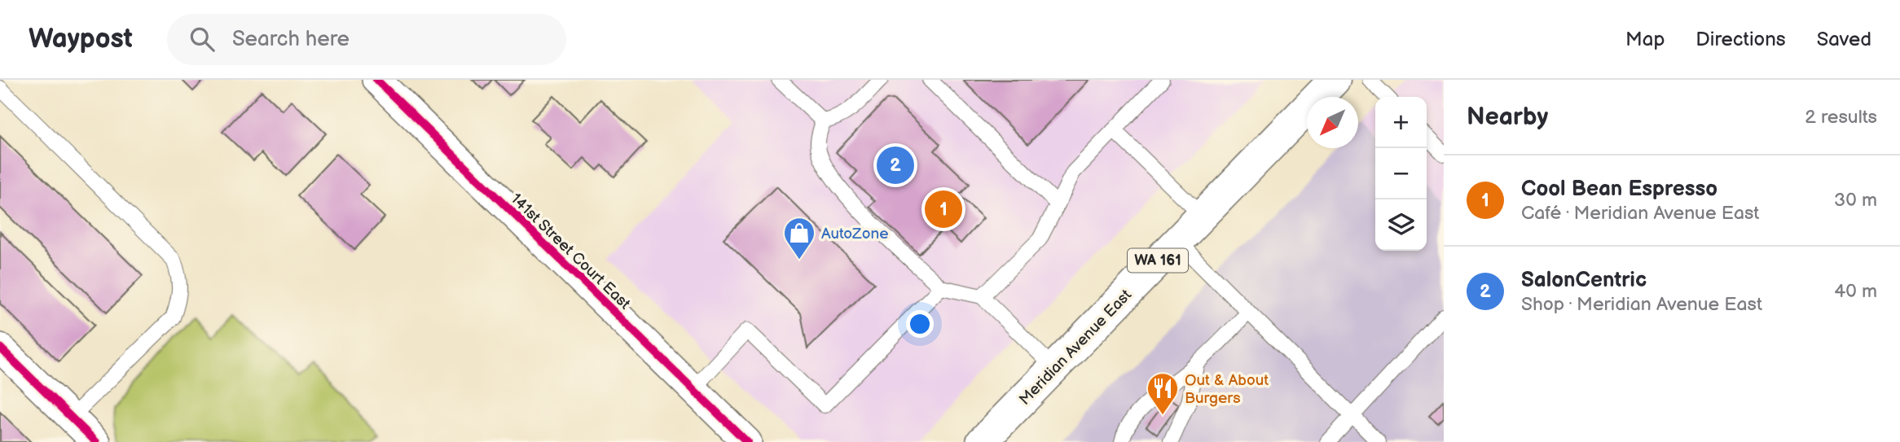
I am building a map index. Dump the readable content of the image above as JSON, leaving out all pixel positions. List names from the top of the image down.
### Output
{
  "streets": {
    "main road": ["WA 161", "Meridian Avenue East"],
    "street": ["141st Street Court East"]
  },
  "places": {
    "shop": ["AutoZone"],
    "restaurant": ["Out & About Burgers"]
  },
  "north": "bottom left",
  "page": {
    "header": "Waypost",
    "search": "Search here",
    "nav": ["Map", "Directions", "Saved"],
    "heading": ["Nearby", "2 results"],
    "map_buttons": ["+", "−"],
    "pins": ["2", "1"],
    "list": [
      {
        "mark": "1",
        "name": "Cool Bean Espresso",
        "note": "Café · Meridian Avenue East",
        "value": "30 m"
      },
      {
        "mark": "2",
        "name": "SalonCentric",
        "note": "Shop · Meridian Avenue East",
        "value": "40 m"
      }
    ]
  }
}
